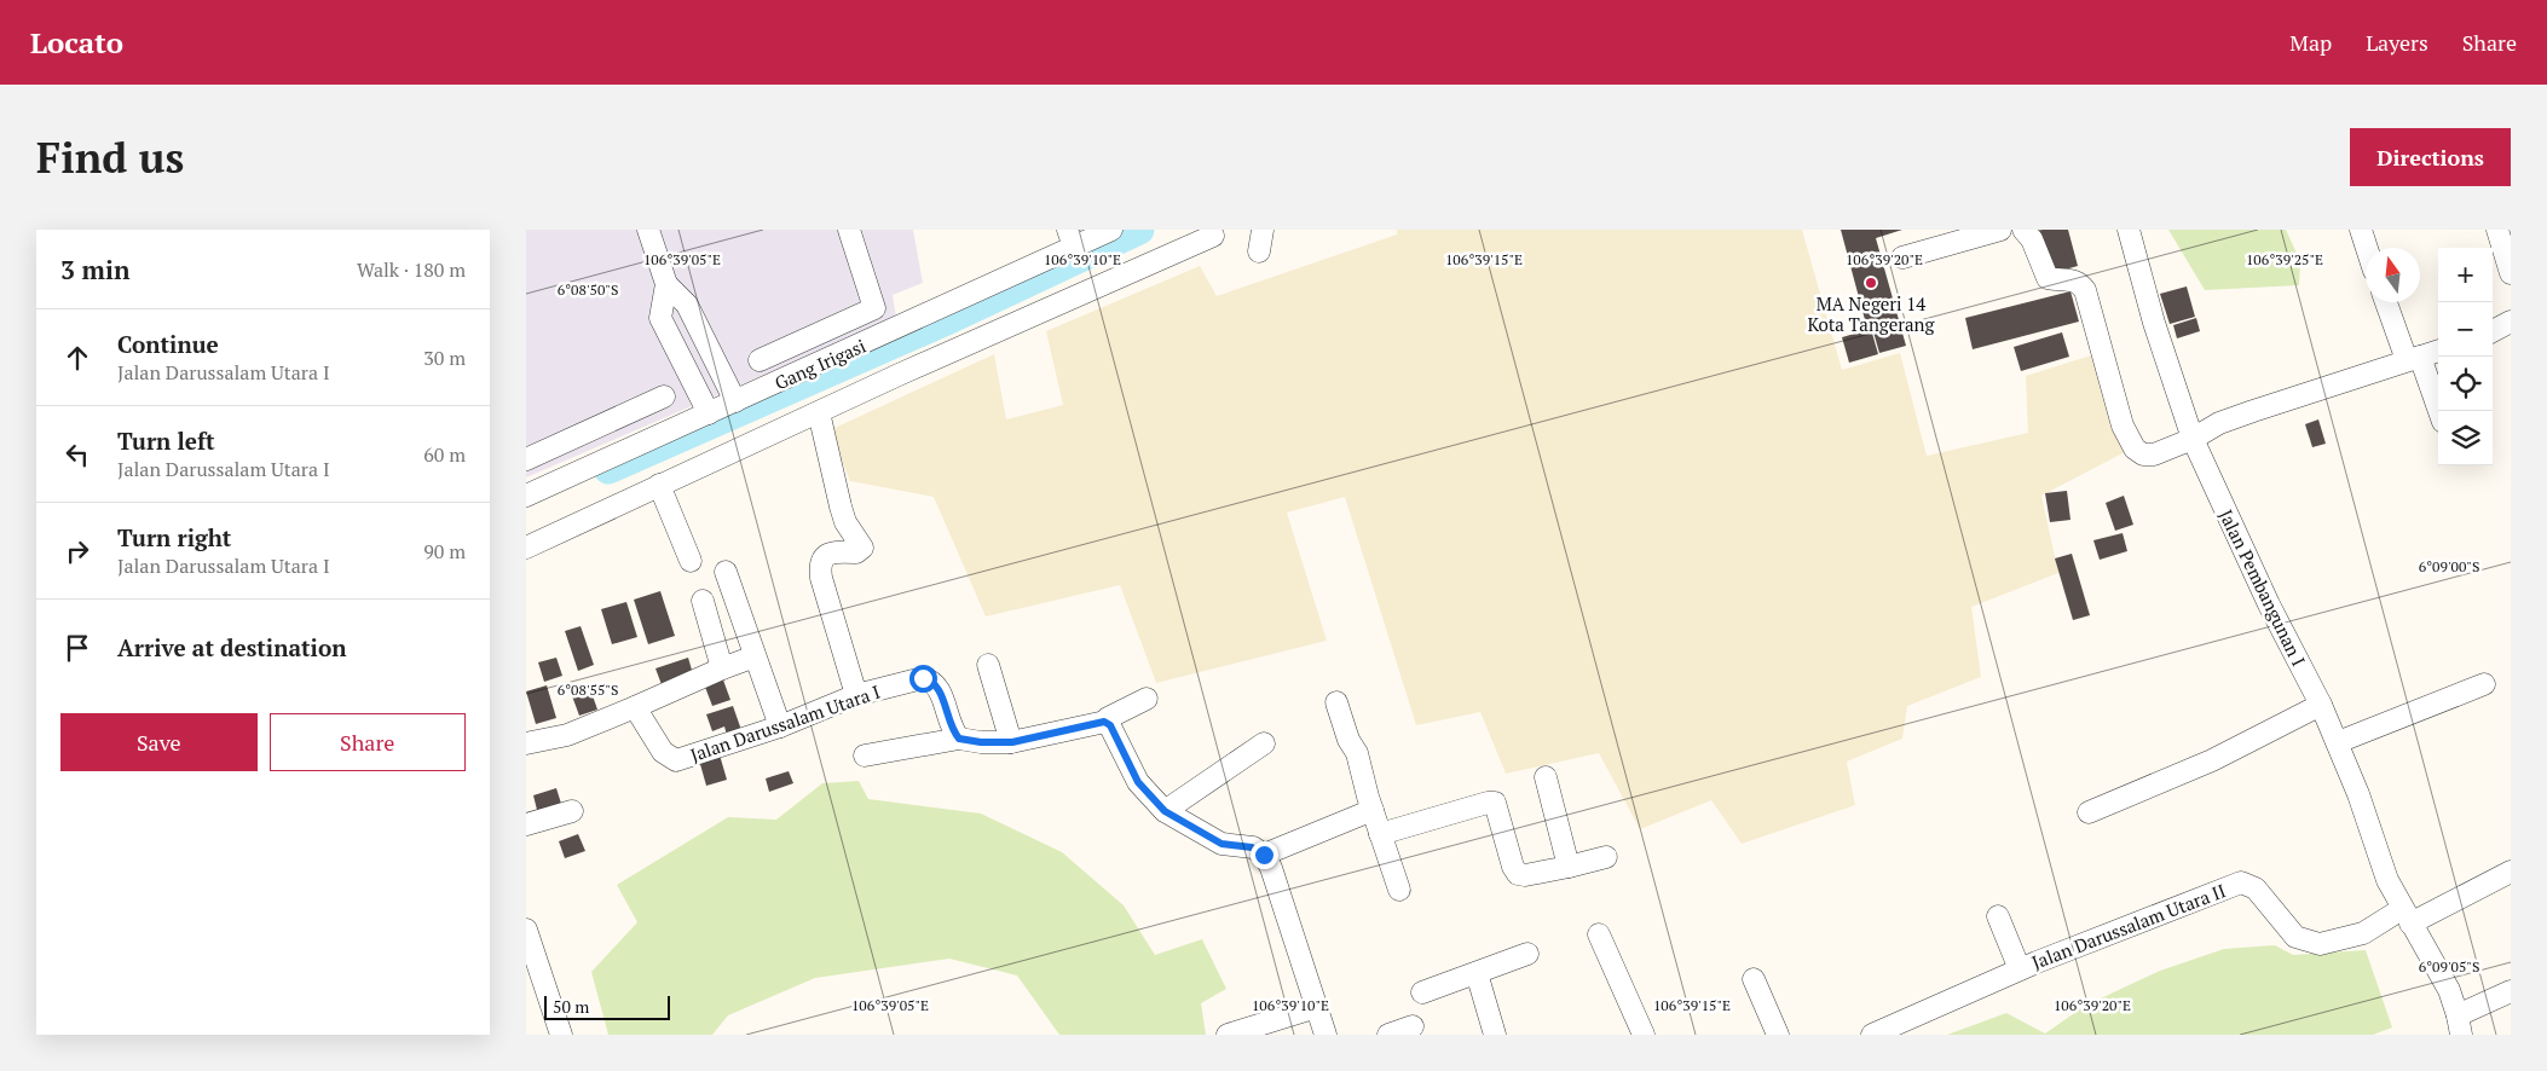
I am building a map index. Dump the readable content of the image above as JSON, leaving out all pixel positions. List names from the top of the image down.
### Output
{
  "streets": {
    "street": [
      "Gang Irigasi",
      "Jalan Pembangunan I",
      "Jalan Darussalam Utara I",
      "Jalan Darussalam Utara II"
    ]
  },
  "crossings": [
    ["Jalan Pembangunan I", "Jalan Darussalam Utara II"]
  ],
  "places": ["MA Negeri 14 Kota Tangerang"],
  "scale_bar": "50 m",
  "north": "top",
  "page": {
    "header": "Locato",
    "nav": ["Map", "Layers", "Share"],
    "buttons": [
      "Directions",
      ["Save", "Share"]
    ],
    "title": "Find us",
    "heading": ["3 min", "Walk · 180 m"],
    "map_buttons": ["+", "−"],
    "list": [
      ["Continue", "Jalan Darussalam Utara I", "30 m"],
      ["Turn left", "Jalan Darussalam Utara I", "60 m"],
      ["Turn right", "Jalan Darussalam Utara I", "90 m"],
      "Arrive at destination"
    ],
    "scale": "50 m"
  },
  "coordinates": [
    "106°39'05\"E",
    "106°39'10\"E",
    "106°39'15\"E",
    "106°39'20\"E",
    "106°39'25\"E",
    "6°08'50\"S",
    "6°09'00\"S",
    "6°08'55\"S",
    "6°09'05\"S"
  ]
}
